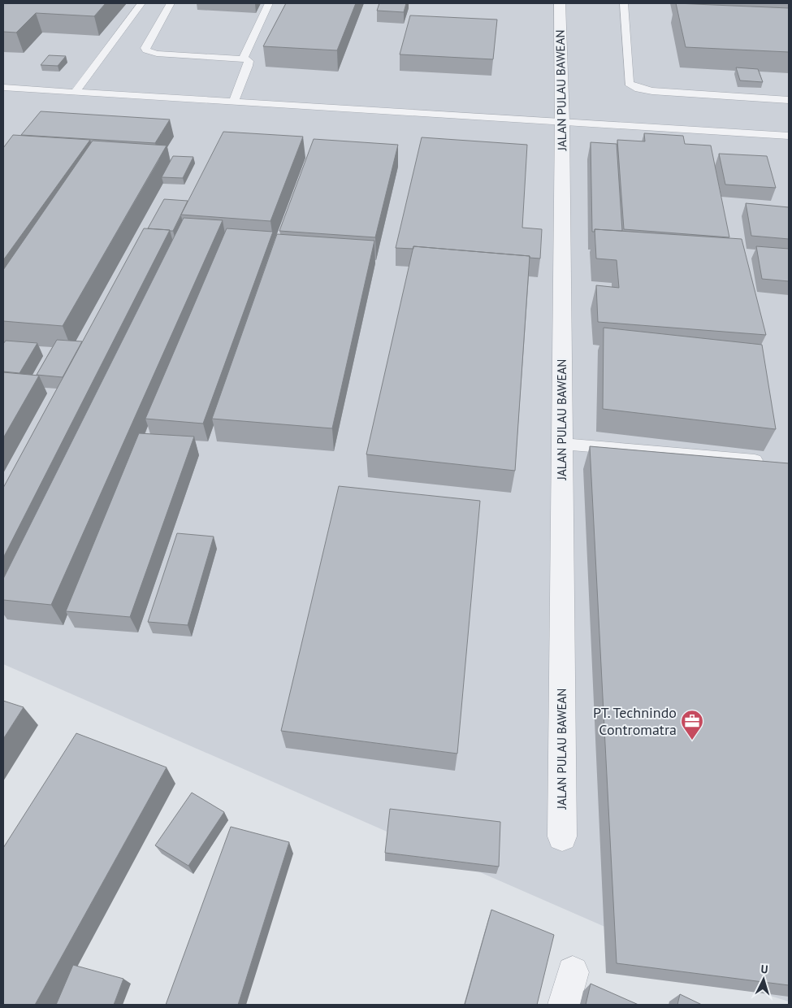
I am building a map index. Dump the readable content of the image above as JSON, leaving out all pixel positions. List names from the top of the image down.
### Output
{
  "streets": {
    "street": ["JALAN PULAU BAWEAN"]
  },
  "places": {
    "office": ["PT. Technindo Contromatra"]
  },
  "north": "top"
}
